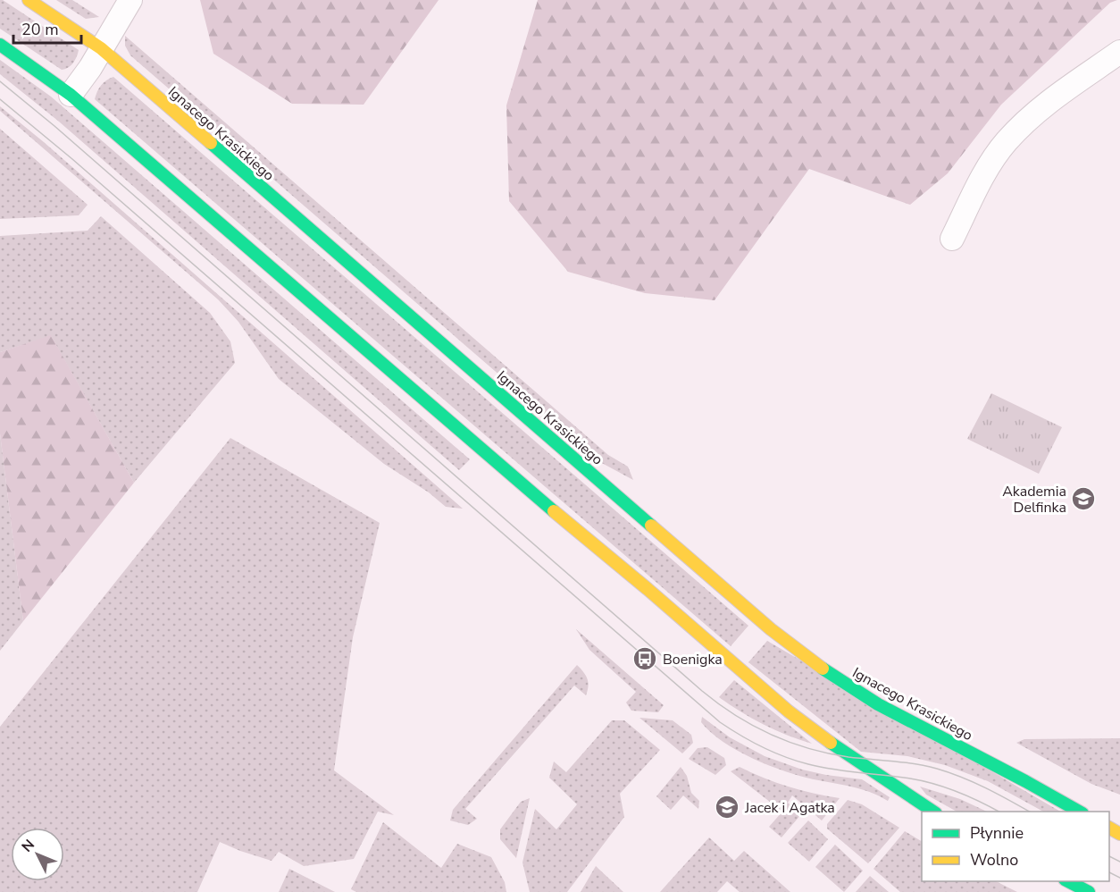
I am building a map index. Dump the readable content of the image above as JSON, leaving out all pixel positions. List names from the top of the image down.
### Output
{
  "streets": {
    "main road": ["Ignacego Krasickiego"]
  },
  "places": {
    "school or university": ["Akademia Delfinka", "Jacek i Agatka"],
    "bus stop": ["Boenigka"]
  },
  "legend": ["Płynnie", "Wolno"],
  "scale_bar": "20 m",
  "north": "top left"
}
